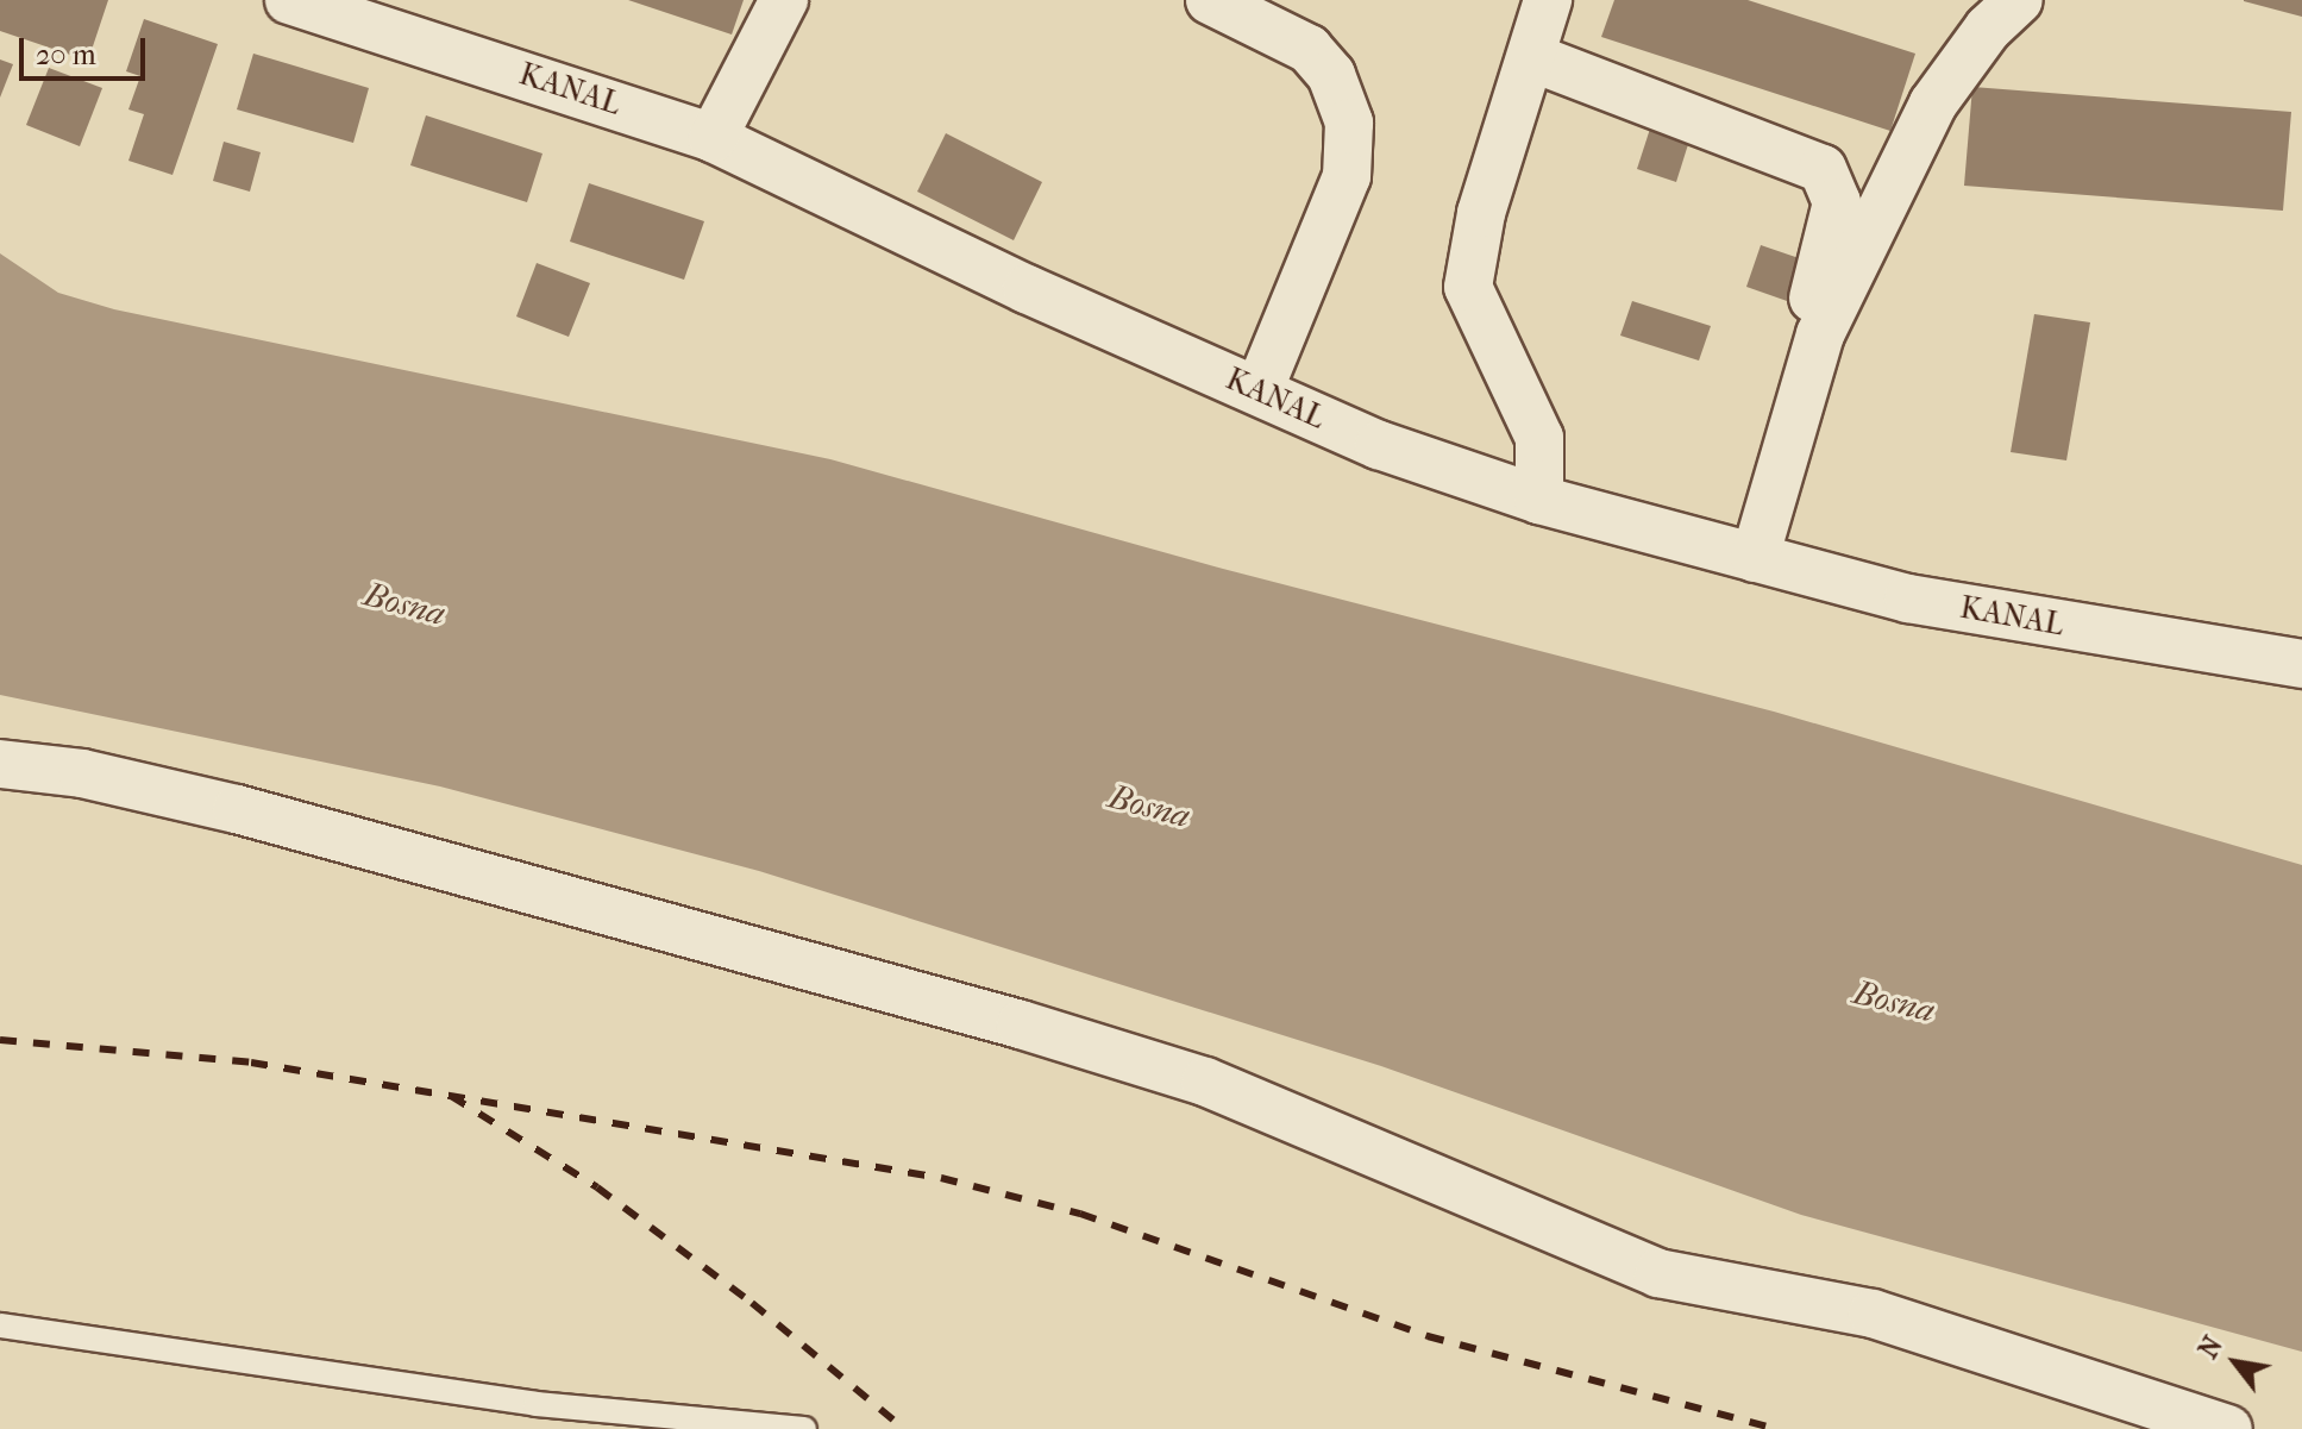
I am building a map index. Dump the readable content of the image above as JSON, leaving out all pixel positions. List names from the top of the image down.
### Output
{
  "streets": {
    "street": ["KANAL"]
  },
  "water": ["Bosna"],
  "scale_bar": "20 m",
  "north": "top left"
}
